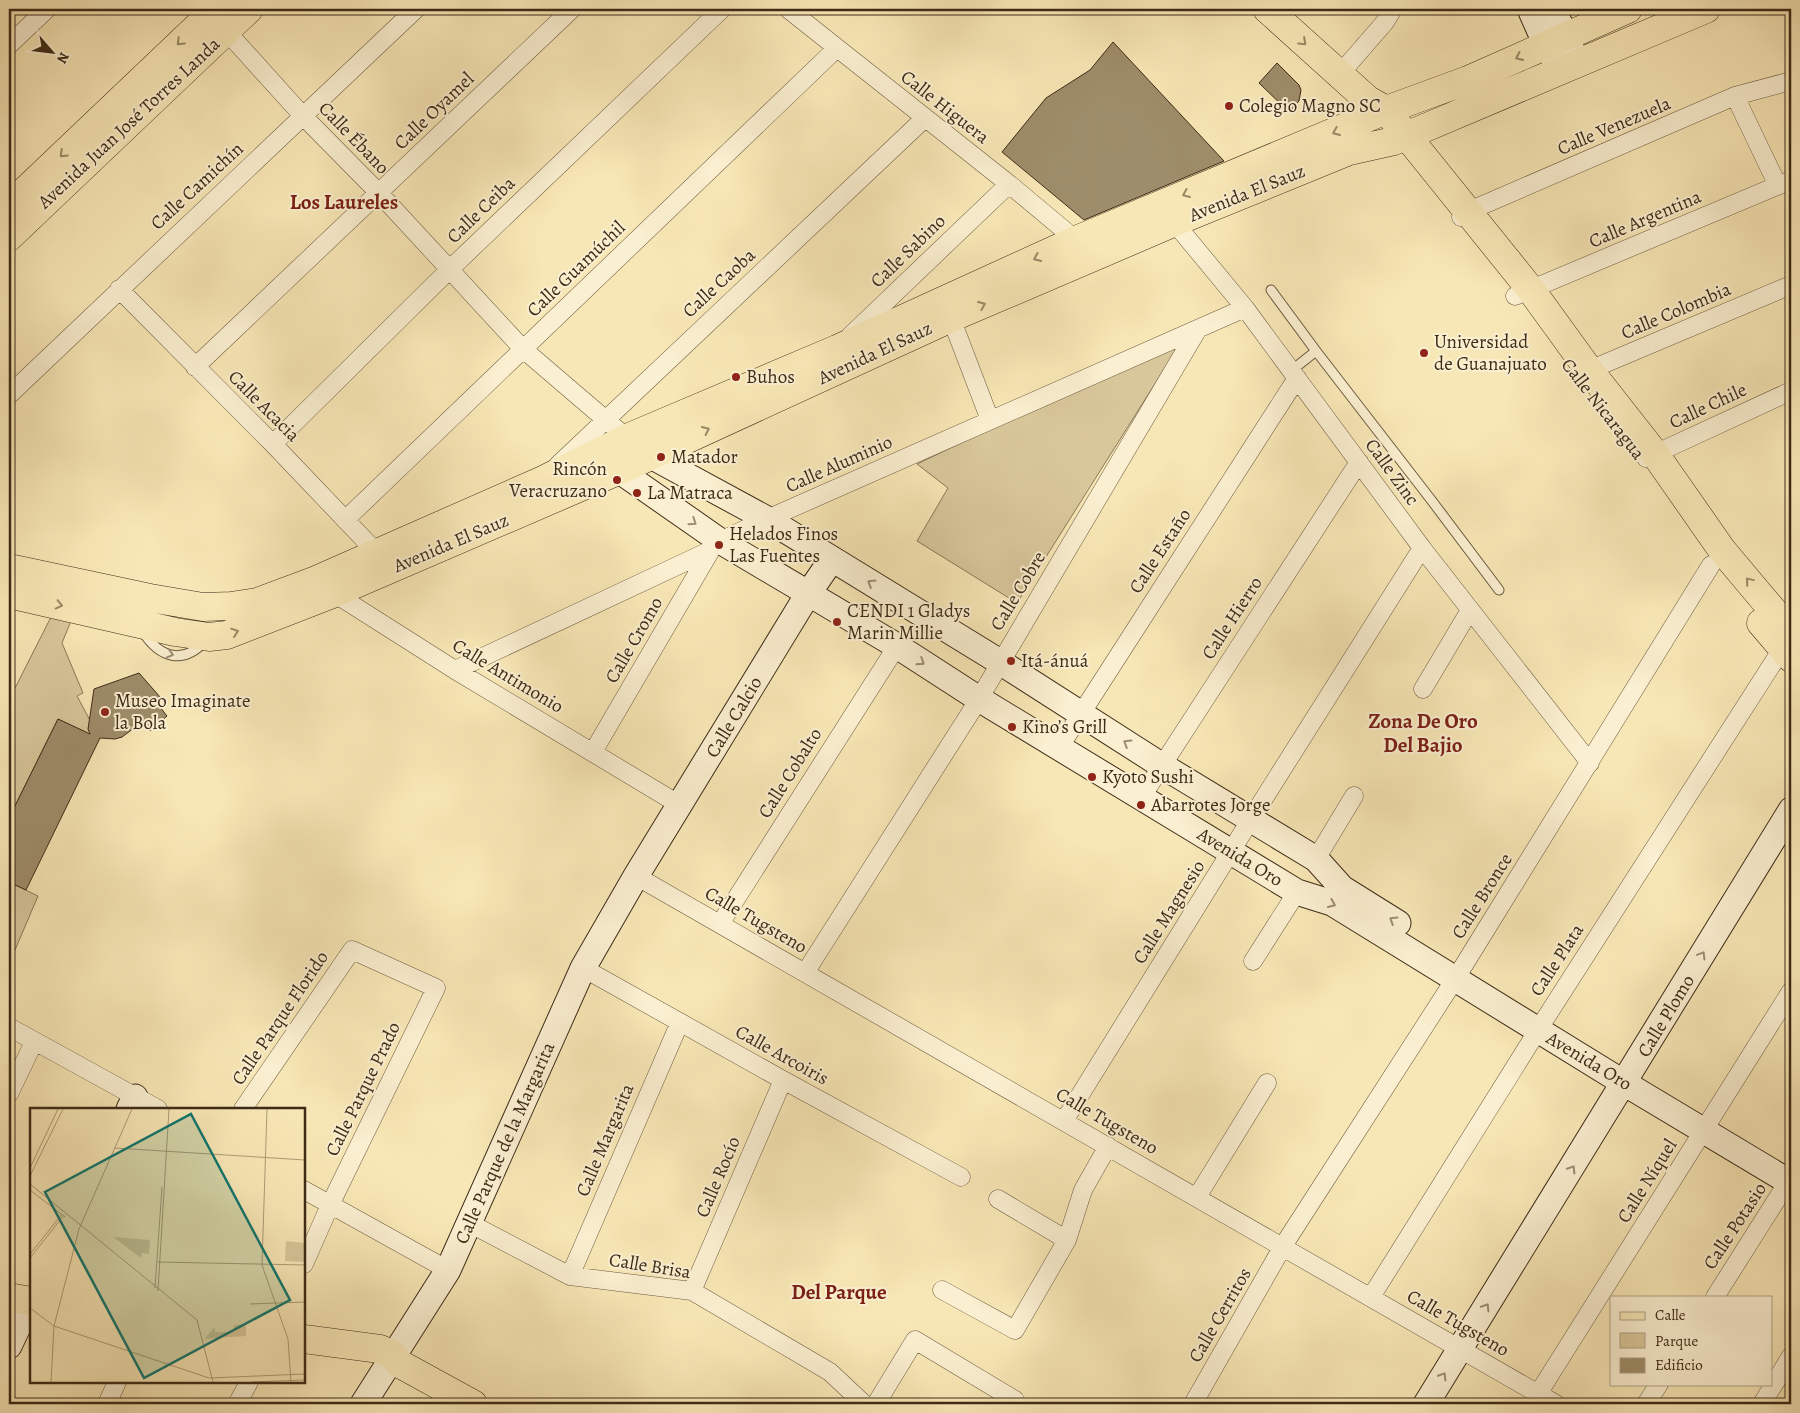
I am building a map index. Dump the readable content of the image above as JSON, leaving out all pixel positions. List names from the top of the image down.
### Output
{
  "streets": {
    "main road": [
      "Avenida Juan José Torres Landa",
      "Avenida El Sauz",
      "Calle Nicaragua",
      "Calle Calcio",
      "Avenida Oro",
      "Calle Plomo",
      "Calle Parque de la Margarita"
    ],
    "street": [
      "Calle Higuera",
      "Calle Oyamel",
      "Calle Venezuela",
      "Calle Ébano",
      "Calle Camichín",
      "Calle Ceiba",
      "Calle Argentina",
      "Calle Sabino",
      "Calle Guamúchil",
      "Calle Caoba",
      "Calle Colombia",
      "Calle Acacia",
      "Calle Chile",
      "Calle Aluminio",
      "Calle Zinc",
      "Calle Estaño",
      "Calle Cobre",
      "Calle Hierro",
      "Calle Cromo",
      "Calle Antimonio",
      "Calle Cobalto",
      "Calle Bronce",
      "Calle Magnesio",
      "Calle Tugsteno",
      "Calle Plata",
      "Calle Parque Florido",
      "Calle Arcoiris",
      "Calle Parque Prado",
      "Calle Margarita",
      "Calle Rocío",
      "Calle Níquel",
      "Calle Potasio",
      "Calle Brisa",
      "Calle Cerritos"
    ]
  },
  "crossings": [
    ["Calle Higuera", "Avenida El Sauz"],
    ["Calle Higuera", "Calle Sabino"],
    ["Calle Higuera", "Calle Guamúchil"],
    ["Calle Higuera", "Calle Caoba"],
    ["Calle Oyamel", "Calle Ébano"],
    ["Calle Oyamel", "Calle Acacia"],
    ["Avenida Juan José Torres Landa", "Calle Ébano"],
    ["Calle Venezuela", "Calle Nicaragua"],
    ["Calle Ébano", "Calle Camichín"],
    ["Calle Ébano", "Avenida El Sauz"],
    ["Calle Ébano", "Calle Ceiba"],
    ["Calle Ébano", "Calle Guamúchil"],
    ["Calle Ébano", "Calle Caoba"],
    ["Calle Ébano", "Avenida Oro"],
    ["Calle Camichín", "Calle Acacia"],
    ["Avenida El Sauz", "Calle Sabino"],
    ["Avenida El Sauz", "Calle Caoba"],
    ["Avenida El Sauz", "Calle Acacia"],
    ["Avenida El Sauz", "Calle Nicaragua"],
    ["Avenida El Sauz", "Calle Zinc"],
    ["Avenida El Sauz", "Calle Antimonio"],
    ["Avenida El Sauz", "Avenida Oro"],
    ["Calle Ceiba", "Calle Acacia"],
    ["Calle Argentina", "Calle Nicaragua"],
    ["Calle Guamúchil", "Calle Acacia"],
    ["Calle Colombia", "Calle Nicaragua"],
    ["Calle Chile", "Calle Nicaragua"],
    ["Calle Nicaragua", "Calle Bronce"],
    ["Calle Nicaragua", "Calle Plata"],
    ["Calle Aluminio", "Calle Zinc"],
    ["Calle Aluminio", "Calle Cobre"],
    ["Calle Aluminio", "Calle Cromo"],
    ["Calle Aluminio", "Calle Antimonio"],
    ["Calle Aluminio", "Avenida Oro"],
    ["Calle Zinc", "Calle Estaño"],
    ["Calle Zinc", "Calle Hierro"],
    ["Calle Zinc", "Calle Bronce"],
    ["Calle Zinc", "Calle Magnesio"],
    ["Calle Estaño", "Avenida Oro"],
    ["Calle Cobre", "Avenida Oro"],
    ["Calle Cobre", "Calle Tugsteno"],
    ["Calle Hierro", "Avenida Oro"],
    ["Calle Cromo", "Calle Antimonio"],
    ["Calle Cromo", "Avenida Oro"],
    ["Calle Antimonio", "Calle Calcio"],
    ["Calle Calcio", "Avenida Oro"],
    ["Calle Calcio", "Calle Tugsteno"],
    ["Calle Calcio", "Calle Parque de la Margarita"],
    ["Calle Cobalto", "Avenida Oro"],
    ["Calle Cobalto", "Calle Tugsteno"],
    ["Avenida Oro", "Calle Bronce"],
    ["Avenida Oro", "Calle Magnesio"],
    ["Avenida Oro", "Calle Plata"],
    ["Avenida Oro", "Calle Plomo"],
    ["Avenida Oro", "Calle Níquel"],
    ["Avenida Oro", "Calle Potasio"],
    ["Calle Bronce", "Calle Tugsteno"],
    ["Calle Bronce", "Calle Cerritos"],
    ["Calle Magnesio", "Calle Tugsteno"],
    ["Calle Tugsteno", "Calle Plata"],
    ["Calle Tugsteno", "Calle Plomo"],
    ["Calle Tugsteno", "Calle Parque de la Margarita"],
    ["Calle Tugsteno", "Calle Níquel"],
    ["Calle Tugsteno", "Calle Cerritos"],
    ["Calle Parque Florido", "Calle Parque Prado"],
    ["Calle Arcoiris", "Calle Margarita"],
    ["Calle Arcoiris", "Calle Parque de la Margarita"],
    ["Calle Arcoiris", "Calle Rocío"],
    ["Calle Margarita", "Calle Brisa"],
    ["Calle Parque de la Margarita", "Calle Brisa"],
    ["Calle Rocío", "Calle Brisa"]
  ],
  "one_way": ["Calle Plomo"],
  "districts": ["Los Laureles", "Zona De Oro Del Bajio", "Del Parque"],
  "places": [
    "Colegio Magno SC",
    "Universidad de Guanajuato",
    "Buhos",
    "Matador",
    "Rincón Veracruzano",
    "La Matraca",
    "Helados Finos Las Fuentes",
    "CENDI 1 Gladys Marin Millie",
    "Itá-ánuá",
    "Museo Imaginate la Bola",
    "Kino’s Grill",
    "Kyoto Sushi",
    "Abarrotes Jorge"
  ],
  "legend": ["Calle", "Parque", "Edificio"],
  "north": "bottom right"
}
